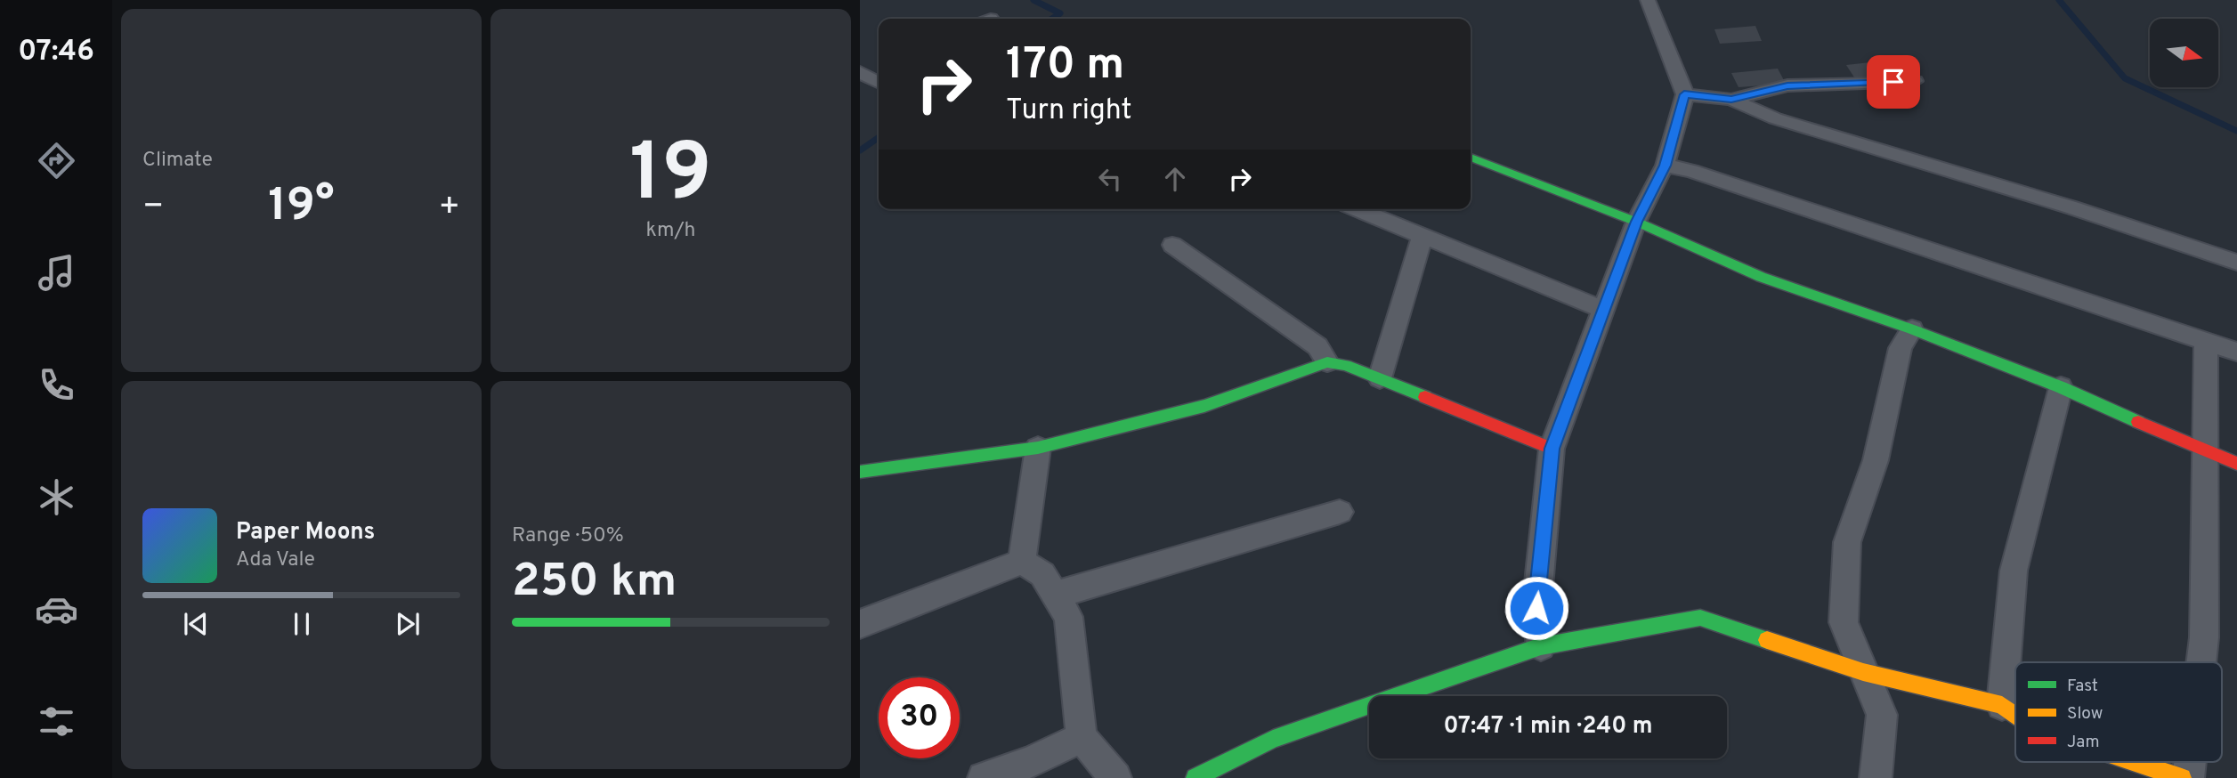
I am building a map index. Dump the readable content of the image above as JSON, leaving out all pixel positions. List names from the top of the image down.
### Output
{
  "legend": ["Fast", "Slow", "Jam"],
  "north": "right",
  "page": {
    "tabs": "07:46",
    "tile": [
      "Climate",
      ["19", "km/h"],
      ["Range · 50%", "250 km"]
    ],
    "turn": ["170 m", "Turn right"],
    "heat": ["−", "19°", "+"],
    "song": ["Paper Moons", "Ada Vale"],
    "limit": "30",
    "trip": "07:47 · 1 min · 240 m"
  }
}
